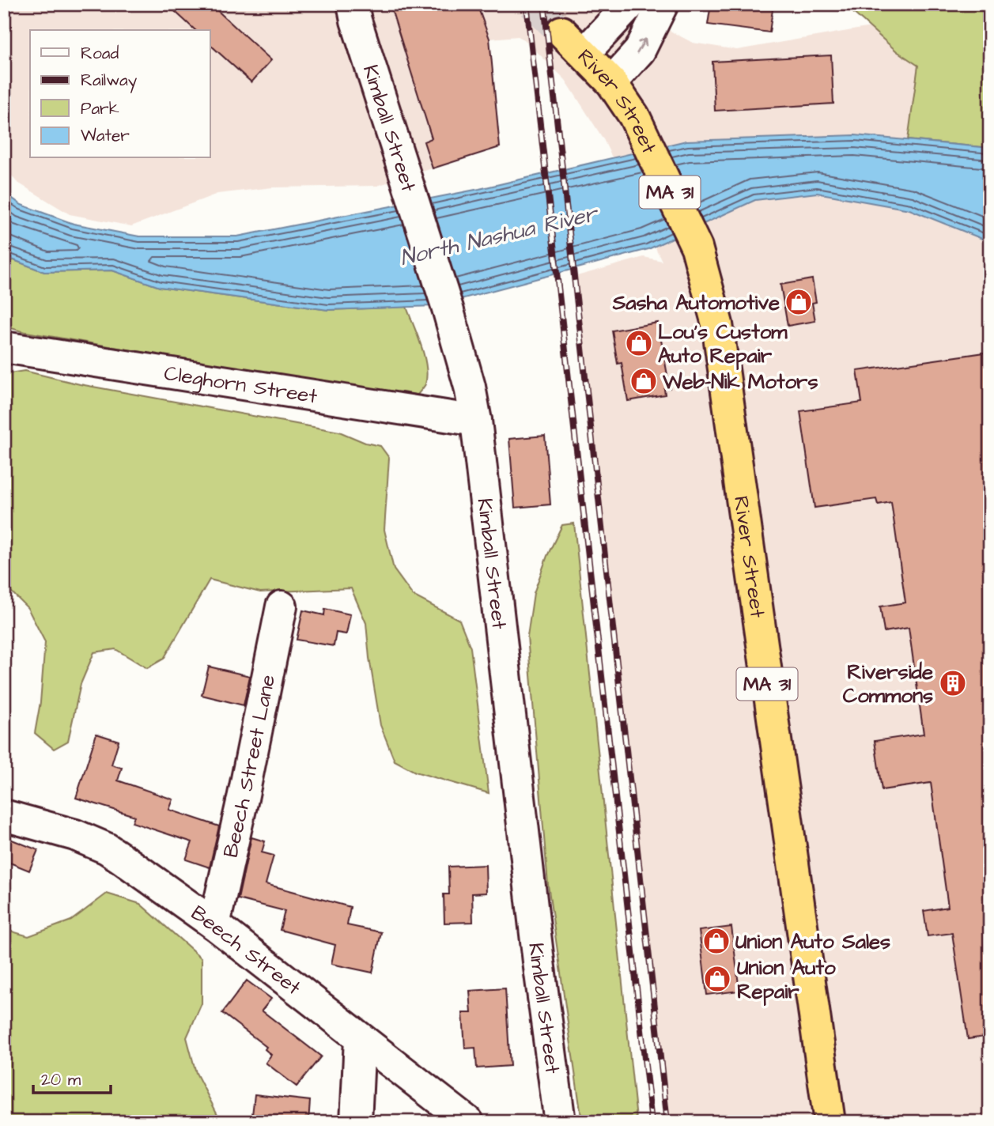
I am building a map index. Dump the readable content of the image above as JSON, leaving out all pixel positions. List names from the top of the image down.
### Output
{
  "streets": {
    "highway": ["River Street", "MA 31"],
    "street": [
      "Kimball Street",
      "Cleghorn Street",
      "Beech Street Lane",
      "Beech Street"
    ]
  },
  "crossings": [
    ["Kimball Street", "Cleghorn Street"],
    ["Beech Street Lane", "Beech Street"]
  ],
  "water": ["North Nashua River"],
  "places": {
    "shop": [
      "Sasha Automotive",
      "Lou's Custom Auto Repair",
      "Web-Nik Motors",
      "Union Auto Sales",
      "Union Auto Repair"
    ],
    "building": ["Riverside Commons"]
  },
  "legend": [
    "Road",
    "Railway",
    "Park",
    "Water"
  ],
  "scale_bar": "20 m"
}
